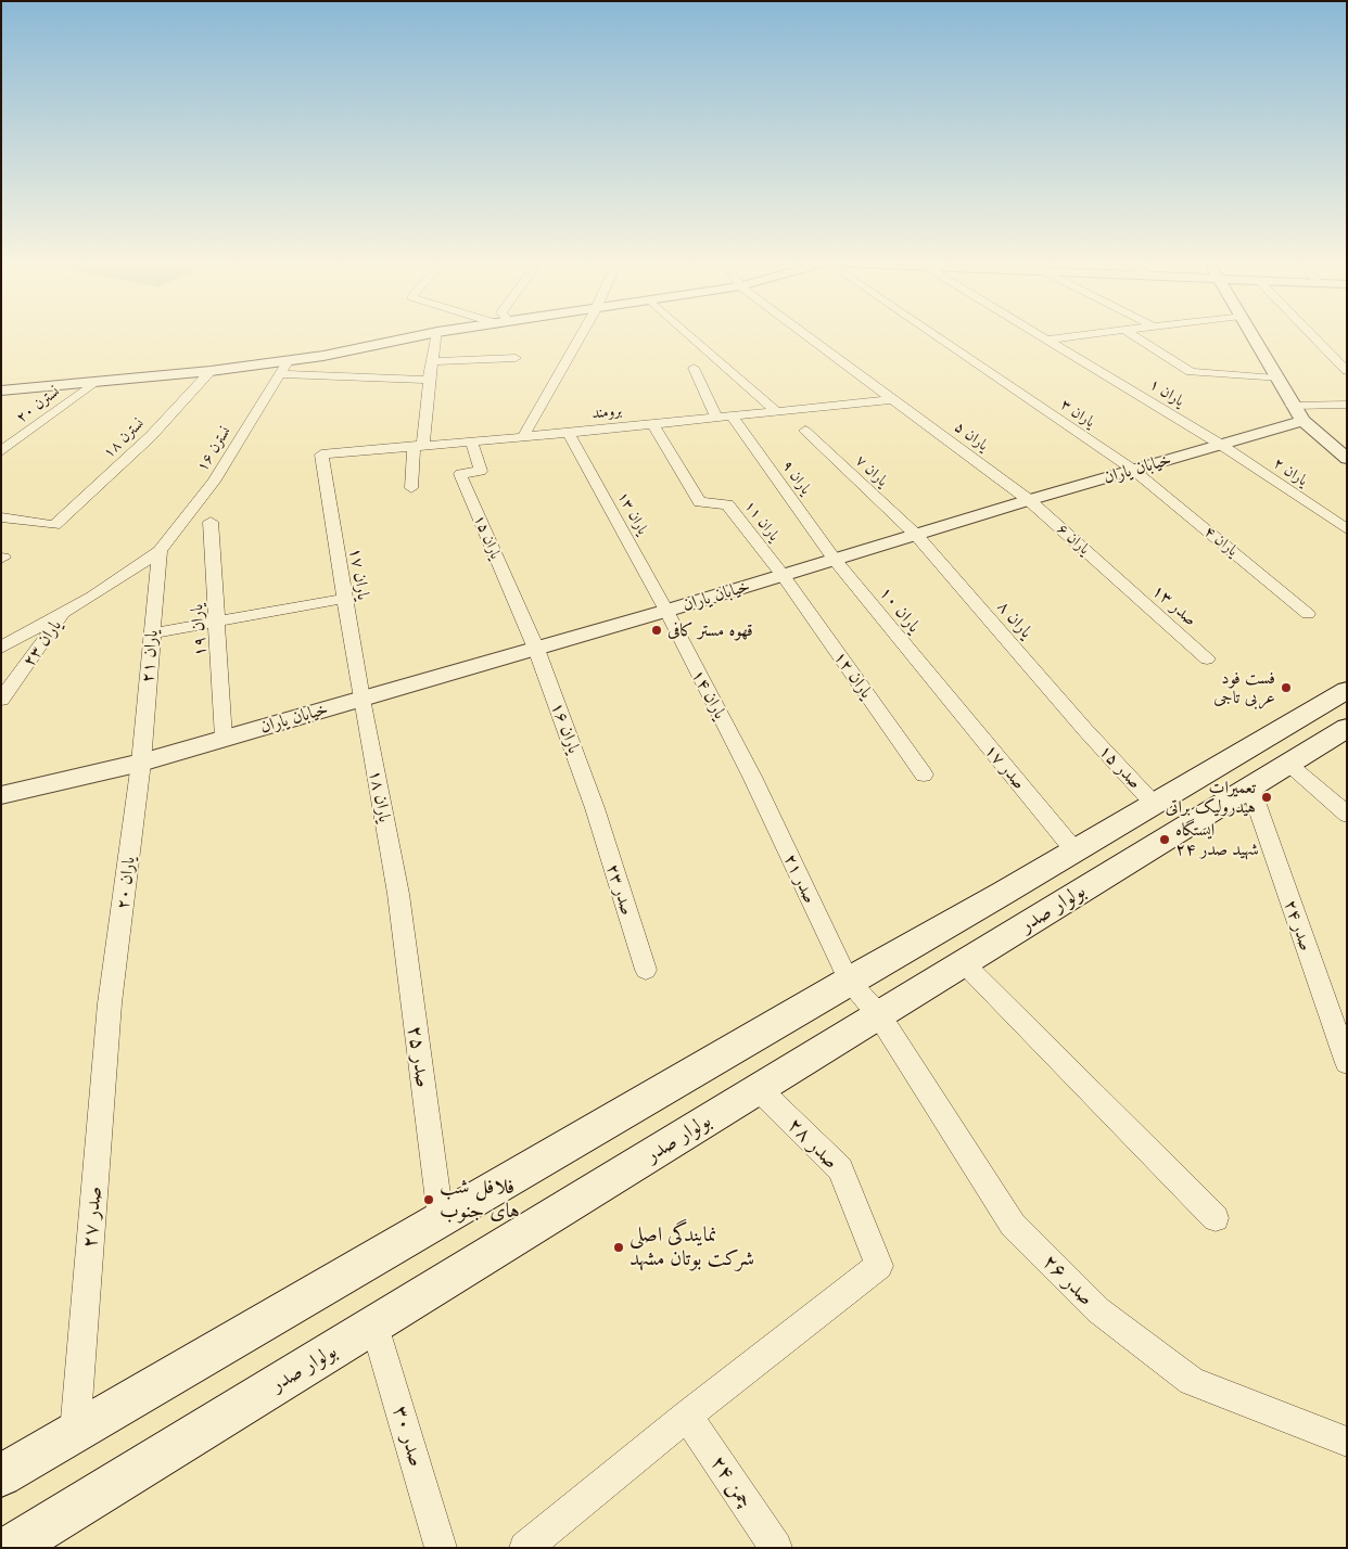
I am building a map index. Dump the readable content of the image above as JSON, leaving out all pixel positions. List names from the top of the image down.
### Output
{
  "streets": {
    "main road": ["بولوار صدر"],
    "street": [
      "یاران ۱",
      "نسترن ۲۰",
      "برومند",
      "یاران ۳",
      "یاران ۵",
      "نسترن ۱۸",
      "نسترن ۱۶",
      "خیابان یاران",
      "یاران ۷",
      "یاران ۲",
      "یاران ۹",
      "یاران ۱۳",
      "یاران ۱۱",
      "یاران ۱۵",
      "یاران ۶",
      "یاران ۴",
      "یاران ۱۷",
      "صدر ۱۳",
      "یاران ۱۰",
      "یاران ۸",
      "یاران ۱۹",
      "یاران ۲۳",
      "یاران ۲۱",
      "یاران ۱۲",
      "یاران ۱۴",
      "یاران ۱۶",
      "صدر ۱۷",
      "صدر ۱۵",
      "یاران ۱۸",
      "صدر ۲۱",
      "یاران ۲۰",
      "صدر ۲۳",
      "صدر ۲۴",
      "صدر ۲۵",
      "صدر ۲۸",
      "صدر ۲۷",
      "صدر ۲۶",
      "صدر ۳۰",
      "چمن ۲۴"
    ]
  },
  "crossings": [
    ["یاران ۱", "خیابان یاران"],
    ["یاران ۱", "یاران ۲"],
    ["برومند", "یاران ۵"],
    ["برومند", "یاران ۹"],
    ["برومند", "یاران ۱۳"],
    ["برومند", "یاران ۱۱"],
    ["برومند", "یاران ۱۵"],
    ["برومند", "یاران ۱۷"],
    ["یاران ۳", "خیابان یاران"],
    ["یاران ۳", "یاران ۴"],
    ["یاران ۵", "خیابان یاران"],
    ["یاران ۵", "یاران ۶"],
    ["نسترن ۱۶", "یاران ۲۳"],
    ["نسترن ۱۶", "یاران ۲۱"],
    ["خیابان یاران", "یاران ۷"],
    ["خیابان یاران", "یاران ۲"],
    ["خیابان یاران", "یاران ۹"],
    ["خیابان یاران", "یاران ۱۳"],
    ["خیابان یاران", "یاران ۱۱"],
    ["خیابان یاران", "یاران ۱۵"],
    ["خیابان یاران", "یاران ۶"],
    ["خیابان یاران", "یاران ۴"],
    ["خیابان یاران", "یاران ۱۷"],
    ["خیابان یاران", "یاران ۱۰"],
    ["خیابان یاران", "یاران ۸"],
    ["خیابان یاران", "یاران ۱۹"],
    ["خیابان یاران", "یاران ۲۱"],
    ["خیابان یاران", "یاران ۱۲"],
    ["خیابان یاران", "یاران ۱۴"],
    ["خیابان یاران", "یاران ۱۶"],
    ["خیابان یاران", "یاران ۱۸"],
    ["خیابان یاران", "یاران ۲۰"],
    ["یاران ۷", "یاران ۸"],
    ["یاران ۹", "یاران ۱۰"],
    ["یاران ۱۳", "یاران ۱۴"],
    ["یاران ۱۱", "یاران ۱۲"],
    ["یاران ۱۵", "یاران ۱۶"],
    ["یاران ۶", "صدر ۱۳"],
    ["یاران ۱۷", "یاران ۱۸"],
    ["یاران ۱۰", "صدر ۱۷"],
    ["یاران ۸", "صدر ۱۵"],
    ["یاران ۲۱", "یاران ۲۰"],
    ["یاران ۱۴", "صدر ۲۱"],
    ["یاران ۱۶", "صدر ۲۳"],
    ["صدر ۱۷", "بولوار صدر"],
    ["صدر ۱۵", "بولوار صدر"],
    ["یاران ۱۸", "صدر ۲۵"],
    ["صدر ۲۱", "بولوار صدر"],
    ["صدر ۲۱", "صدر ۲۶"],
    ["یاران ۲۰", "صدر ۲۷"],
    ["بولوار صدر", "صدر ۲۴"],
    ["بولوار صدر", "صدر ۲۵"],
    ["بولوار صدر", "صدر ۲۸"],
    ["بولوار صدر", "صدر ۲۷"],
    ["بولوار صدر", "صدر ۲۶"],
    ["بولوار صدر", "صدر ۳۰"],
    ["صدر ۲۸", "چمن ۲۴"]
  ],
  "places": [
    "قهوه مستر کافی",
    "فست فود عربی تاجی",
    "تعمیرات هیدرولیک براتی",
    "ایستگاه شهید صدر ۲۴",
    "فلافل شب های جنوب",
    "نمایندگی اصلی شرکت بوتان مشهد"
  ]
}
